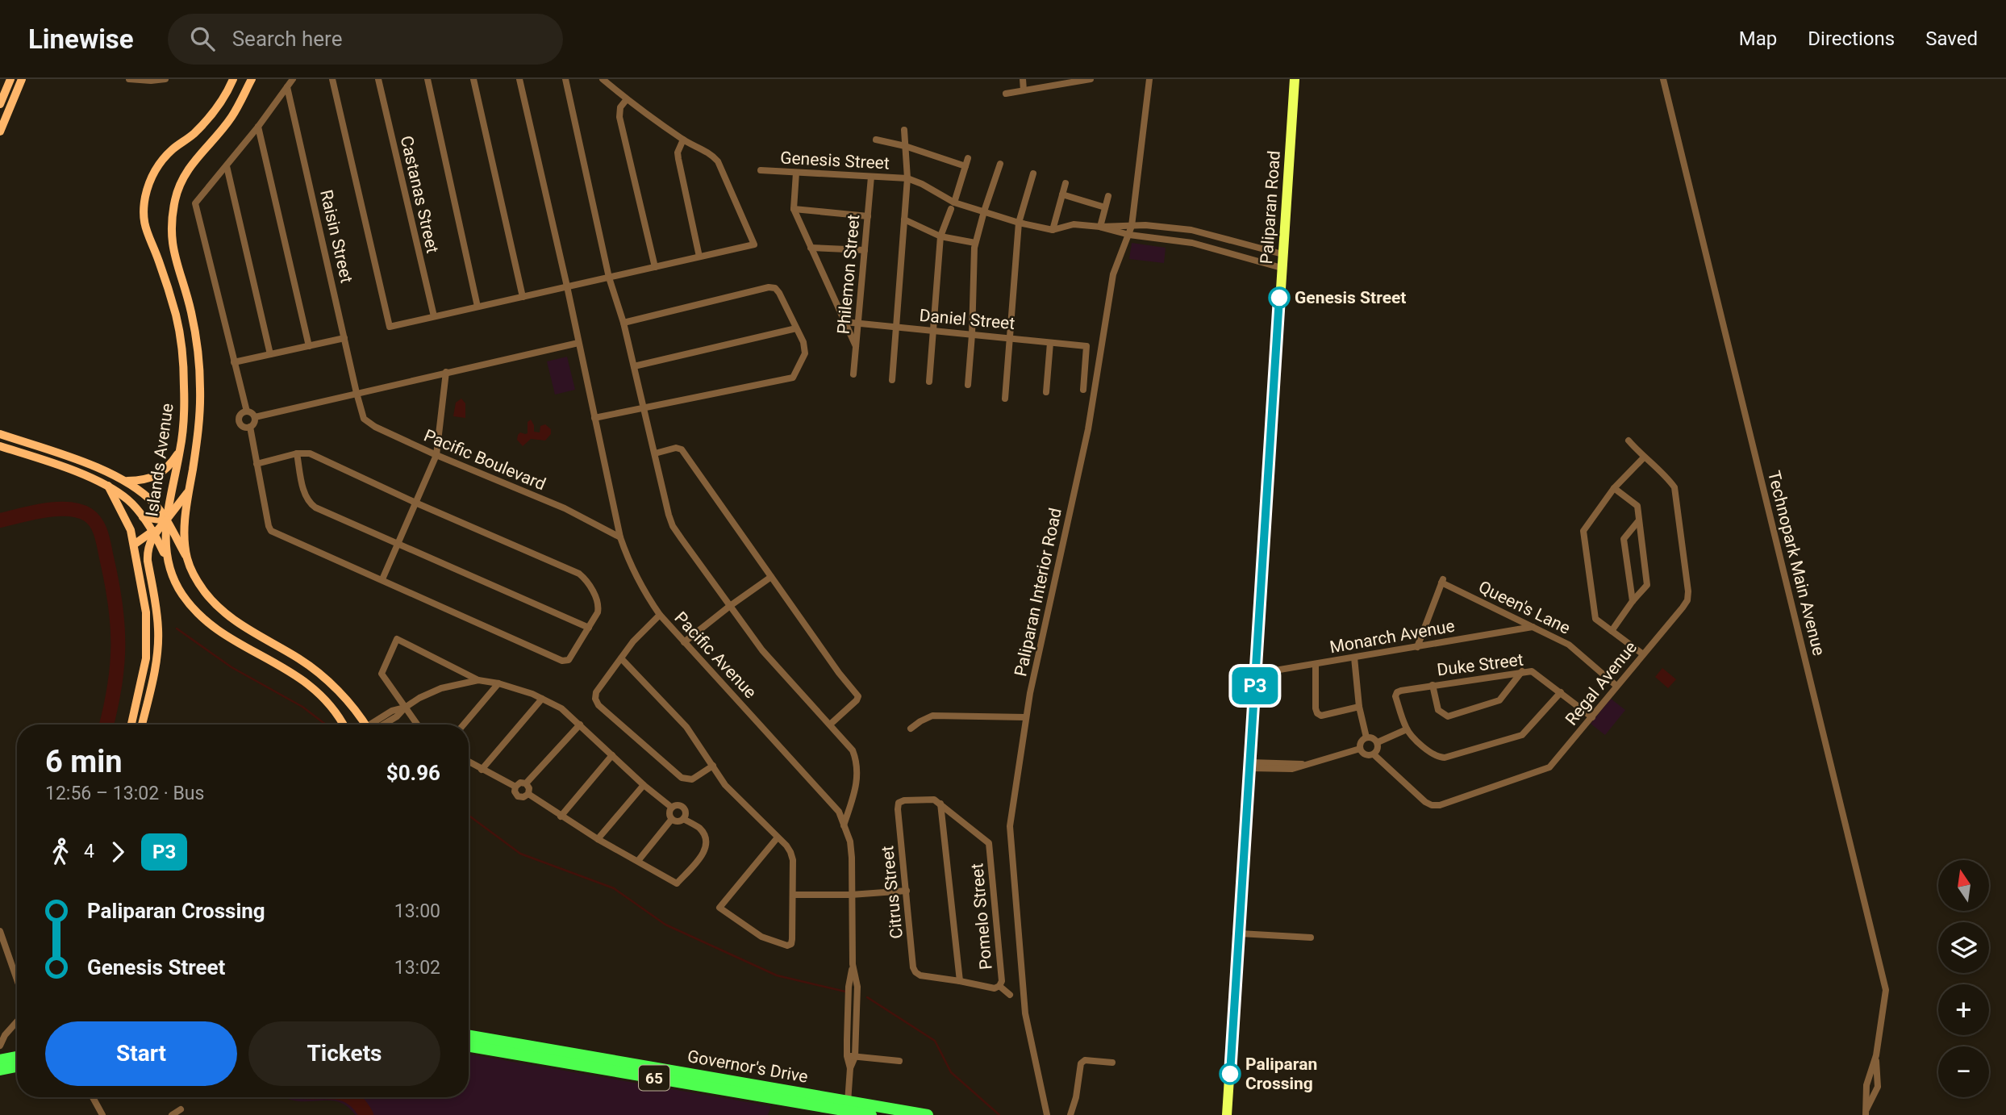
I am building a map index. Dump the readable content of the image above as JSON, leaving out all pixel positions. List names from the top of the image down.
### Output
{
  "streets": {
    "highway": ["Governor's Drive", "65"],
    "main road": ["Paliparan Road"],
    "street": [
      "Genesis Street",
      "Castanas Street",
      "Raisin Street",
      "Philemon Street",
      "Daniel Street",
      "Islands Avenue",
      "Pacific Boulevard",
      "Technopark Main Avenue",
      "Paliparan Interior Road",
      "Queen's Lane",
      "Monarch Avenue",
      "Pacific Avenue",
      "Duke Street",
      "Regal Avenue",
      "Citrus Street",
      "Pomelo Street"
    ]
  },
  "crossings": [
    ["Genesis Street", "Paliparan Road"],
    ["Genesis Street", "Philemon Street"],
    ["Genesis Street", "Paliparan Interior Road"],
    ["Paliparan Road", "Monarch Avenue"],
    ["Raisin Street", "Pacific Boulevard"],
    ["Philemon Street", "Daniel Street"],
    ["Pacific Boulevard", "Pacific Avenue"],
    ["Queen's Lane", "Monarch Avenue"],
    ["Queen's Lane", "Regal Avenue"],
    ["Pacific Avenue", "Governor's Drive"],
    ["Duke Street", "Regal Avenue"],
    ["Citrus Street", "Pomelo Street"]
  ],
  "places": ["Genesis Street", "Paliparan Crossing"],
  "lines": ["bus line P3"],
  "north": "top",
  "page": {
    "header": "Linewise",
    "search": "Search here",
    "nav": ["Map", "Directions", "Saved"],
    "on_map": "P3",
    "heading": ["6 min", "12:56 – 13:02 · Bus", "$0.96"],
    "legs": ["4", "P3"],
    "map_buttons": ["+", "−"],
    "list": [
      {
        "name": "Paliparan Crossing",
        "value": "13:00"
      },
      {
        "name": "Genesis Street",
        "value": "13:02"
      }
    ],
    "buttons": ["Start", "Tickets"]
  }
}
